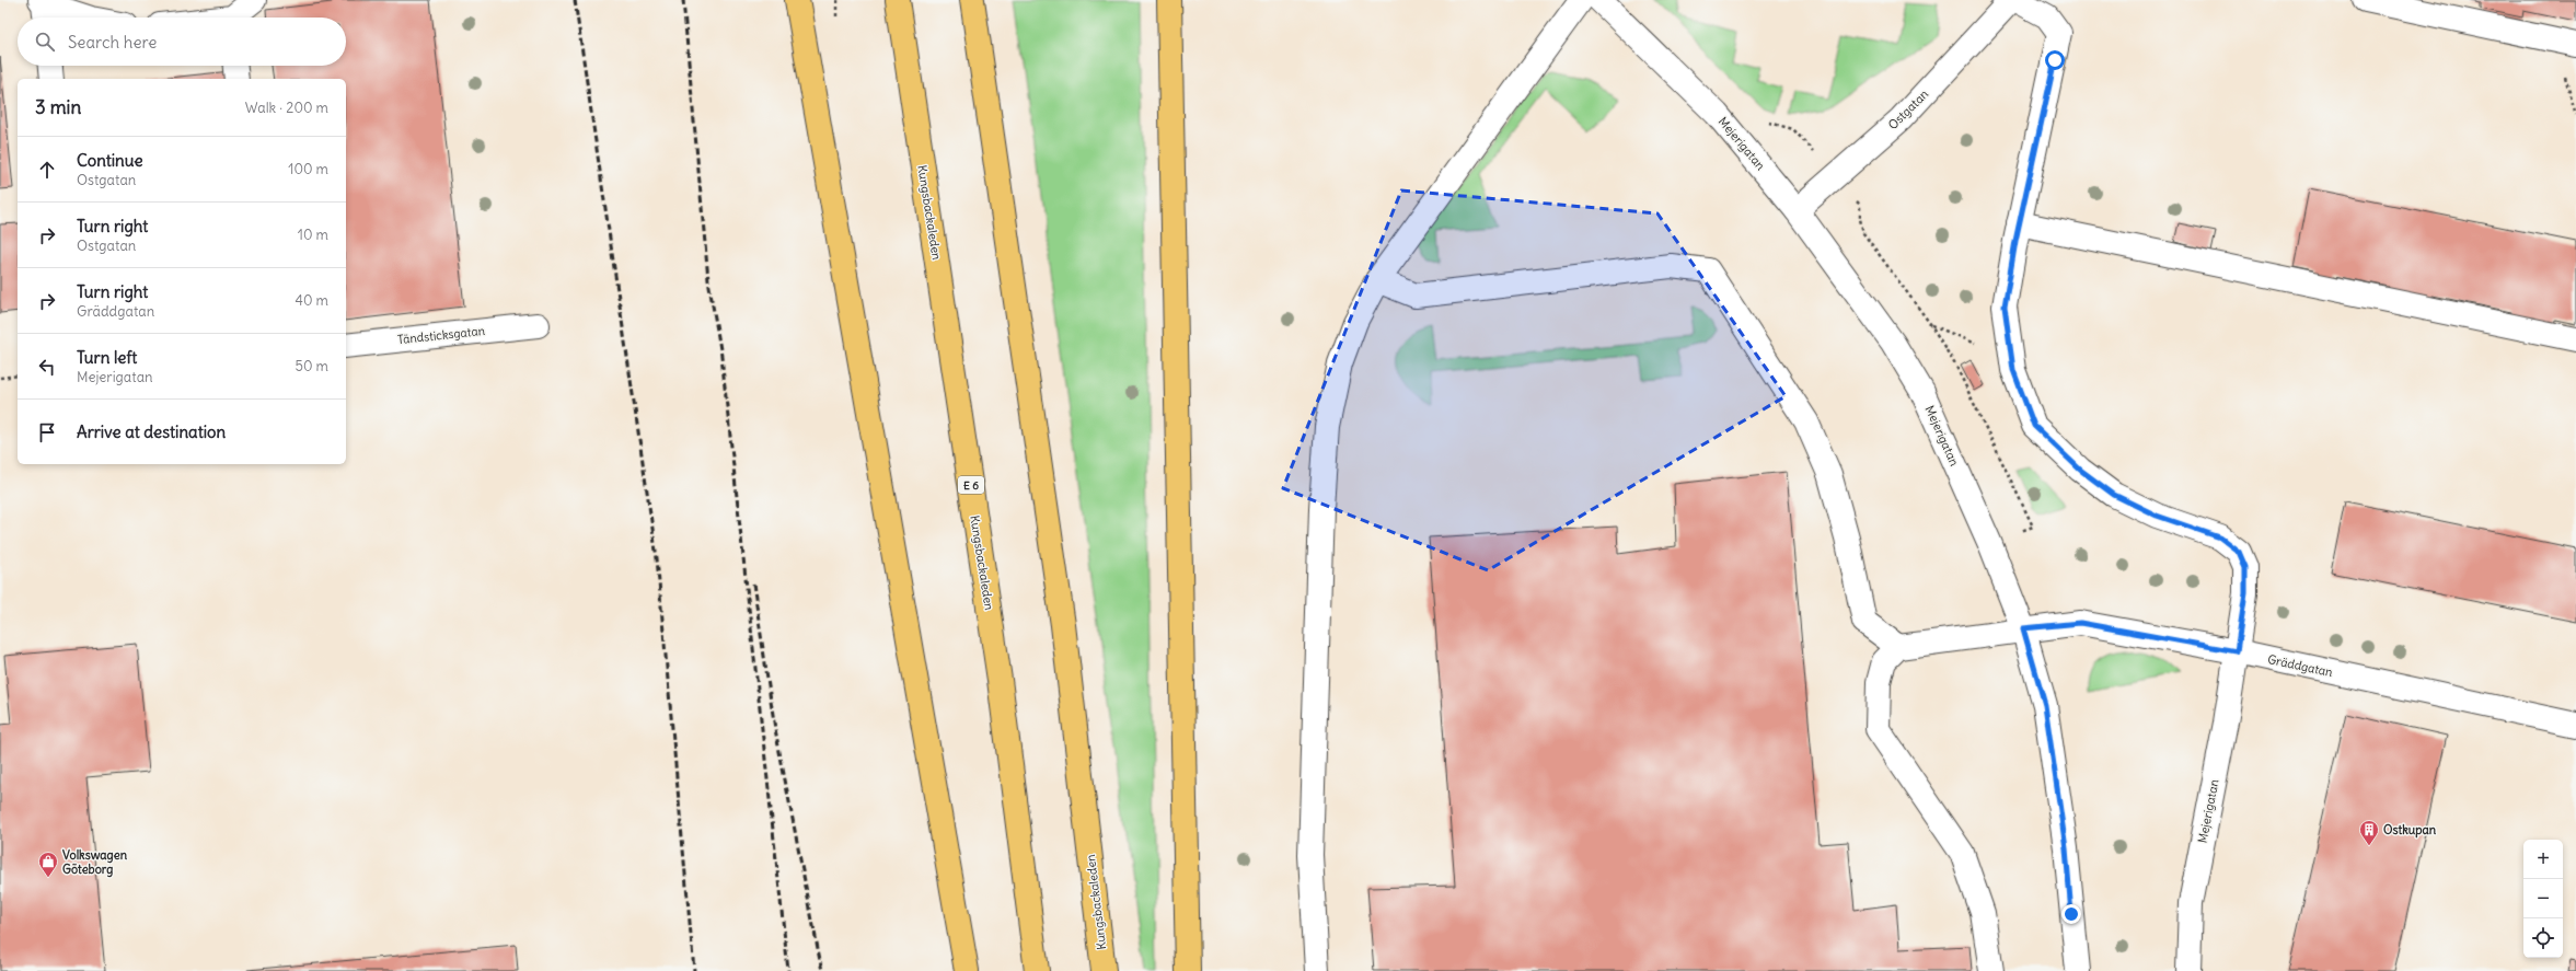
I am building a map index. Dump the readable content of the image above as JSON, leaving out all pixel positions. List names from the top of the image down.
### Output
{
  "streets": {
    "highway": ["Kungsbackaleden", "E 6"],
    "street": [
      "Ostgatan",
      "Mejerigatan",
      "Tändsticksgatan",
      "Gräddgatan"
    ]
  },
  "crossings": [
    ["Ostgatan", "Mejerigatan"],
    ["Mejerigatan", "Gräddgatan"]
  ],
  "places": {
    "building": ["Ostkupan"],
    "shop": ["Volkswagen Göteborg"]
  },
  "page": {
    "search": "Search here",
    "heading": ["3 min", "Walk · 200 m"],
    "list": [
      ["Continue", "Ostgatan", "100 m"],
      ["Turn right", "Ostgatan", "10 m"],
      ["Turn right", "Gräddgatan", "40 m"],
      ["Turn left", "Mejerigatan", "50 m"],
      "Arrive at destination"
    ],
    "map_buttons": ["+", "−"]
  }
}
